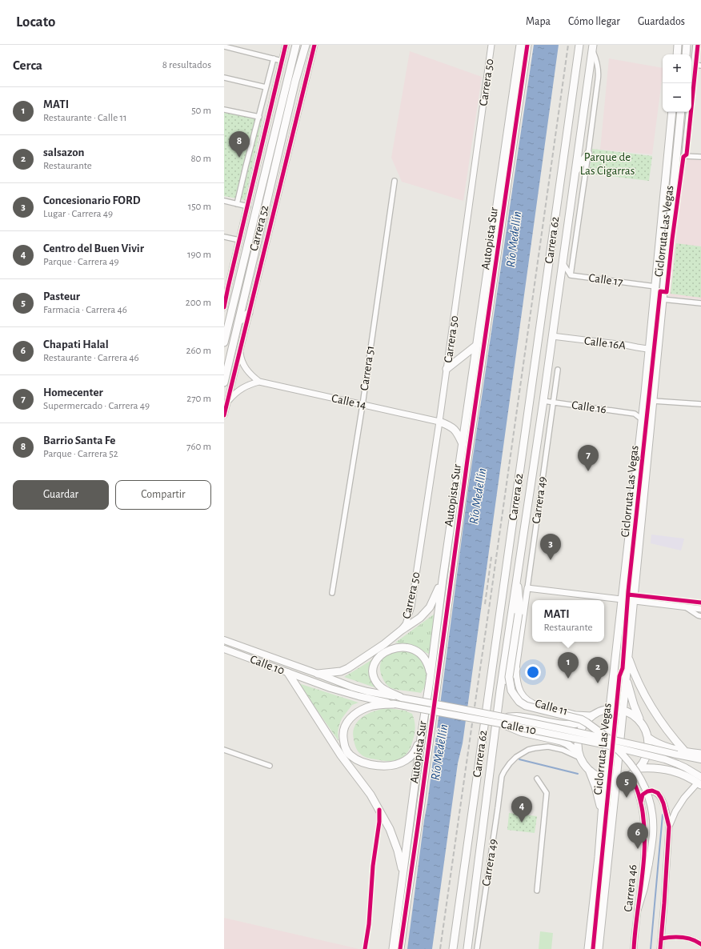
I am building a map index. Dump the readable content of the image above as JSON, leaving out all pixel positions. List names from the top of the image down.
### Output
{
  "streets": {
    "main road": [
      "Carrera 52",
      "Autopista Sur",
      "Carrera 62",
      "Calle 10"
    ],
    "street": [
      "Carrera 50",
      "Calle 17",
      "Calle 16A",
      "Carrera 51",
      "Calle 14",
      "Calle 16",
      "Carrera 49",
      "Calle 11",
      "Carrera 46"
    ],
    "cycle path": ["Ciclorruta Las Vegas"]
  },
  "crossings": [
    ["Carrera 50", "Calle 14"],
    ["Carrera 52", "Calle 14"],
    ["Carrera 62", "Calle 16A"],
    ["Carrera 62", "Calle 16"],
    ["Carrera 51", "Calle 14"],
    ["Calle 16", "Carrera 49"],
    ["Carrera 49", "Calle 10"],
    ["Carrera 49", "Calle 11"]
  ],
  "water": ["Río Medellín"],
  "parks": ["Parque de Las Cigarras"],
  "page": {
    "header": "Locato",
    "nav": ["Mapa", "Cómo llegar", "Guardados"],
    "heading": ["Cerca", "8 resultados"],
    "map_buttons": ["+", "−"],
    "list": [
      {
        "mark": "1",
        "name": "MATI",
        "note": "Restaurante · Calle 11",
        "value": "50 m"
      },
      {
        "mark": "2",
        "name": "salsazon",
        "note": "Restaurante",
        "value": "80 m"
      },
      {
        "mark": "3",
        "name": "Concesionario FORD",
        "note": "Lugar · Carrera 49",
        "value": "150 m"
      },
      {
        "mark": "4",
        "name": "Centro del Buen Vivir",
        "note": "Parque · Carrera 49",
        "value": "190 m"
      },
      {
        "mark": "5",
        "name": "Pasteur",
        "note": "Farmacia · Carrera 46",
        "value": "200 m"
      },
      {
        "mark": "6",
        "name": "Chapati Halal",
        "note": "Restaurante · Carrera 46",
        "value": "260 m"
      },
      {
        "mark": "7",
        "name": "Homecenter",
        "note": "Supermercado · Carrera 49",
        "value": "270 m"
      },
      {
        "mark": "8",
        "name": "Barrio Santa Fe",
        "note": "Parque · Carrera 52",
        "value": "760 m"
      }
    ],
    "pins": [
      "8",
      "7",
      "3",
      "1",
      "2",
      "5",
      "4",
      "6"
    ],
    "buttons": ["Guardar", "Compartir"],
    "popup": ["MATI", "Restaurante"]
  }
}
